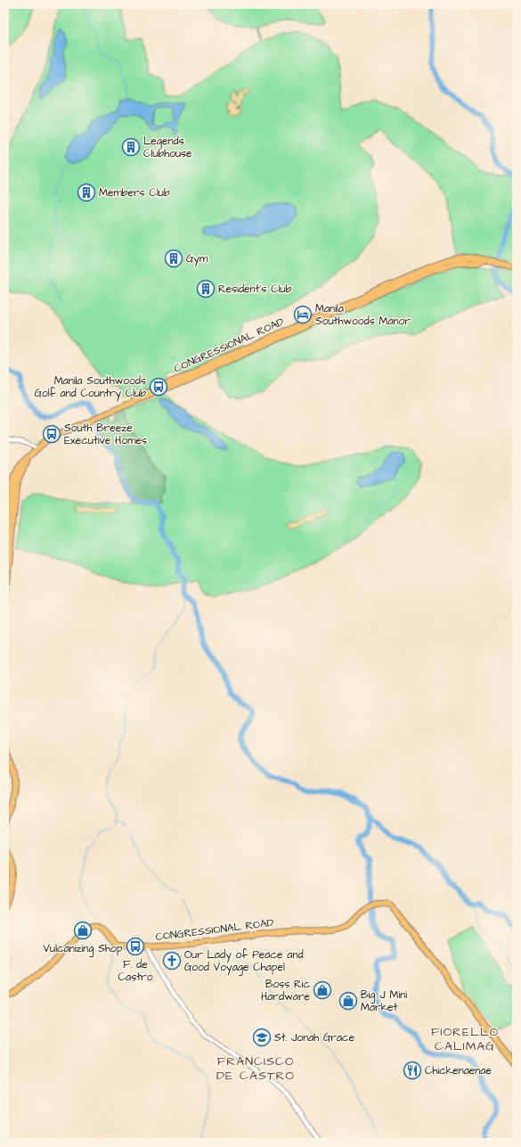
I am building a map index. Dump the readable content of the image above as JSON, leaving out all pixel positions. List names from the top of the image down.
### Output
{
  "streets": {
    "main road": ["CONGRESSIONAL ROAD"]
  },
  "districts": ["FIORELLO CALIMAG", "FRANCISCO DE CASTRO"],
  "places": {
    "building": [
      "Legends Clubhouse",
      "Members Club",
      "Gym",
      "Resident's Club"
    ],
    "hotel": ["Manila Southwoods Manor"],
    "bus stop": ["Manila Southwoods Golf and Country Club", "South Breeze Executive Homes", "F. de Castro"],
    "shop": ["Vulcanizing Shop", "Boss Ric Hardware", "Big J Mini Market"],
    "church": ["Our Lady of Peace and Good Voyage Chapel"],
    "school or university": ["St. Jonah Grace"],
    "restaurant": ["Chickenaenae"]
  }
}
